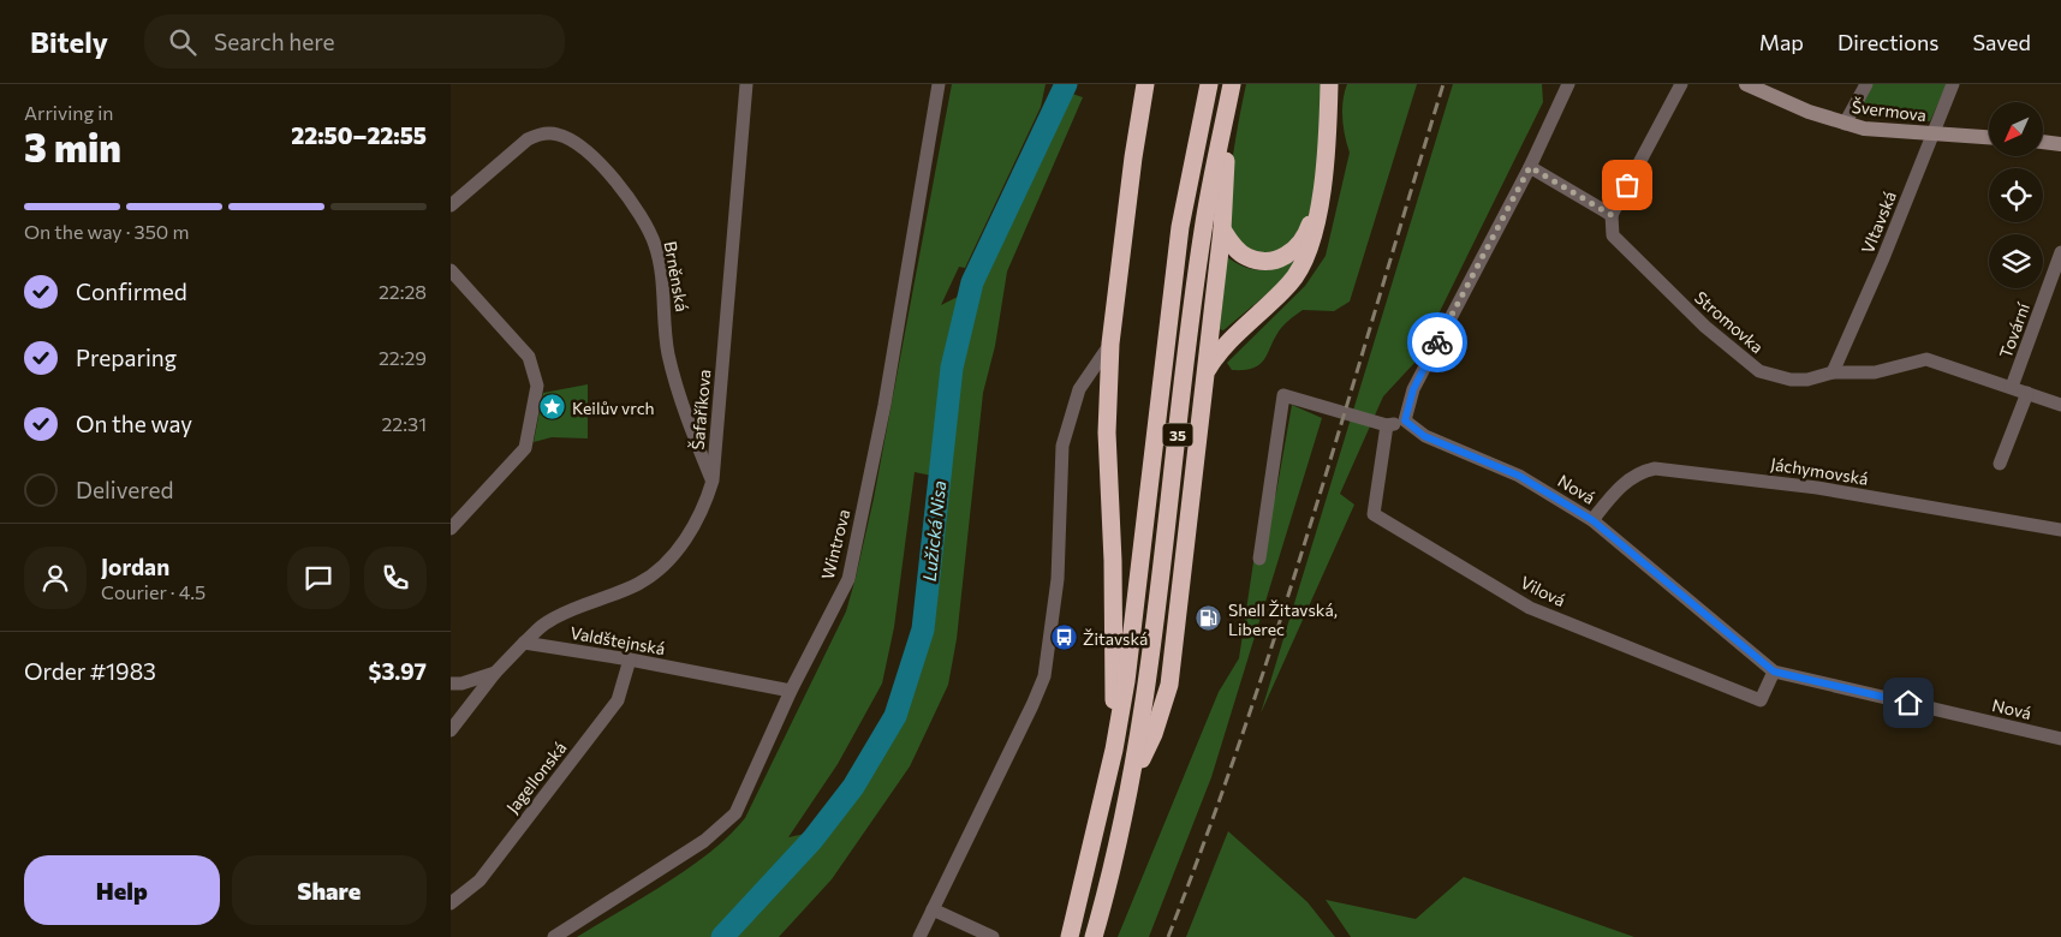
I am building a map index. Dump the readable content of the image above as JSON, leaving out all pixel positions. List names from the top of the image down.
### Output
{
  "streets": {
    "highway": ["35"],
    "street": [
      "Švermova",
      "Vltavská",
      "Brněnská",
      "Stromovka",
      "Tovární",
      "Šafaříkova",
      "Jáchymovská",
      "Nová",
      "Wintrova",
      "Vilová",
      "Valdštejnská",
      "Jagellonská"
    ]
  },
  "crossings": [
    ["Švermova", "Vltavská"],
    ["Vltavská", "Stromovka"],
    ["Brněnská", "Šafaříkova"],
    ["Stromovka", "Tovární"],
    ["Šafaříkova", "Valdštejnská"],
    ["Jáchymovská", "Nová"],
    ["Nová", "Vilová"],
    ["Wintrova", "Valdštejnská"],
    ["Valdštejnská", "Jagellonská"]
  ],
  "water": ["Lužická Nisa"],
  "places": {
    "place": ["Keilův vrch"],
    "fuel station": ["Shell Žitavská, Liberec"],
    "bus stop": ["Žitavská"]
  },
  "north": "bottom left",
  "page": {
    "header": "Bitely",
    "search": "Search here",
    "nav": ["Map", "Directions", "Saved"],
    "heading": ["3 min", "Arriving in", "22:50–22:55"],
    "panel": [
      "Jordan",
      "Courier · 4.5",
      "Order #1983",
      "$3.97"
    ],
    "bar": "On the way · 350 m",
    "list": [
      ["Confirmed", "22:28"],
      ["Preparing", "22:29"],
      ["On the way", "22:31"],
      "Delivered"
    ],
    "buttons": ["Help", "Share"]
  }
}
